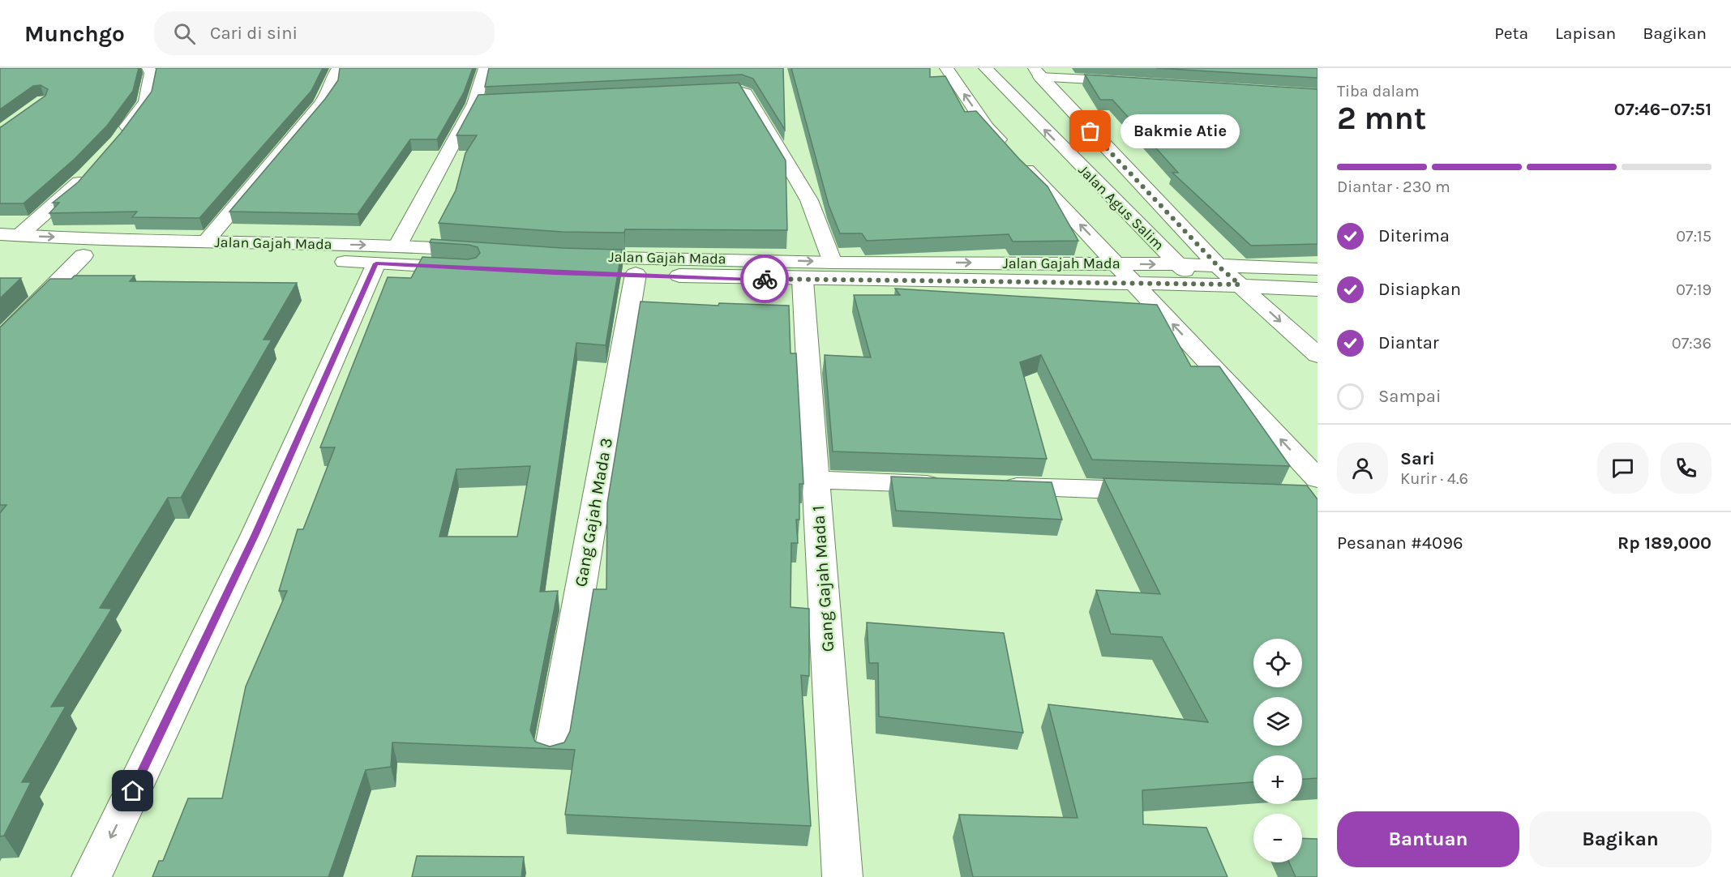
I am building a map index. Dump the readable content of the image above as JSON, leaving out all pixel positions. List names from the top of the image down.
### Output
{
  "streets": {
    "street": [
      "Jalan Agus Salim",
      "Jalan Gajah Mada",
      "Gang Gajah Mada 3",
      "Gang Gajah Mada 1"
    ]
  },
  "crossings": [
    ["Jalan Agus Salim", "Jalan Gajah Mada"],
    ["Jalan Gajah Mada", "Gang Gajah Mada 3"],
    ["Jalan Gajah Mada", "Gang Gajah Mada 1"]
  ],
  "places": ["Bakmie Atie"],
  "page": {
    "header": "Munchgo",
    "search": "Cari di sini",
    "nav": ["Peta", "Lapisan", "Bagikan"],
    "heading": ["2 mnt", "Tiba dalam", "07:46–07:51"],
    "panel": [
      "Sari",
      "Kurir · 4.6",
      "Pesanan #4096",
      "Rp 189,000"
    ],
    "bubble": "Bakmie Atie",
    "bar": "Diantar · 230 m",
    "list": [
      ["Diterima", "07:15"],
      ["Disiapkan", "07:19"],
      ["Diantar", "07:36"],
      "Sampai"
    ],
    "map_buttons": ["+", "−"],
    "buttons": ["Bantuan", "Bagikan"]
  }
}
